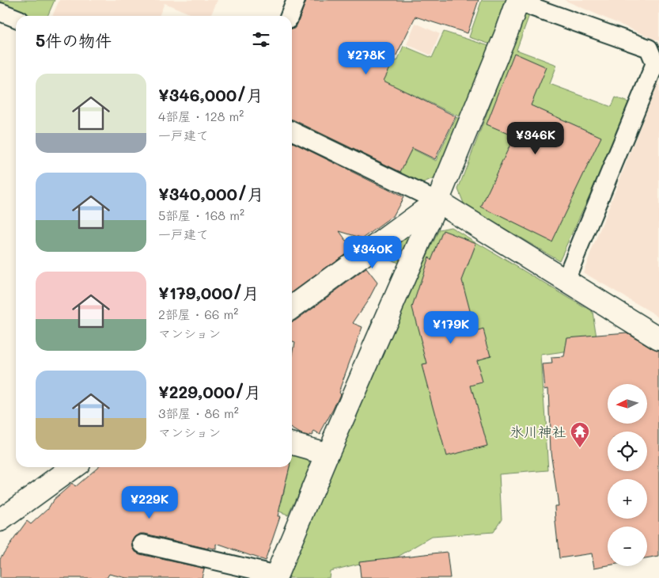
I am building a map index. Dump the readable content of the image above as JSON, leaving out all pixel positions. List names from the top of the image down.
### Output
{
  "places": {
    "temple": ["氷川神社"]
  },
  "north": "left",
  "page": {
    "heading": "5件の物件",
    "price": [
      "¥278K",
      "¥346K",
      "¥340K",
      "¥179K",
      "¥229K"
    ],
    "list": [
      {
        "name": "¥346,000/月",
        "note": "4部屋 · 128 m² · 一戸建て"
      },
      {
        "name": "¥340,000/月",
        "note": "5部屋 · 168 m² · 一戸建て"
      },
      {
        "name": "¥179,000/月",
        "note": "2部屋 · 66 m² · マンション"
      },
      {
        "name": "¥229,000/月",
        "note": "3部屋 · 86 m² · マンション"
      }
    ],
    "map_buttons": ["+", "−"]
  }
}
